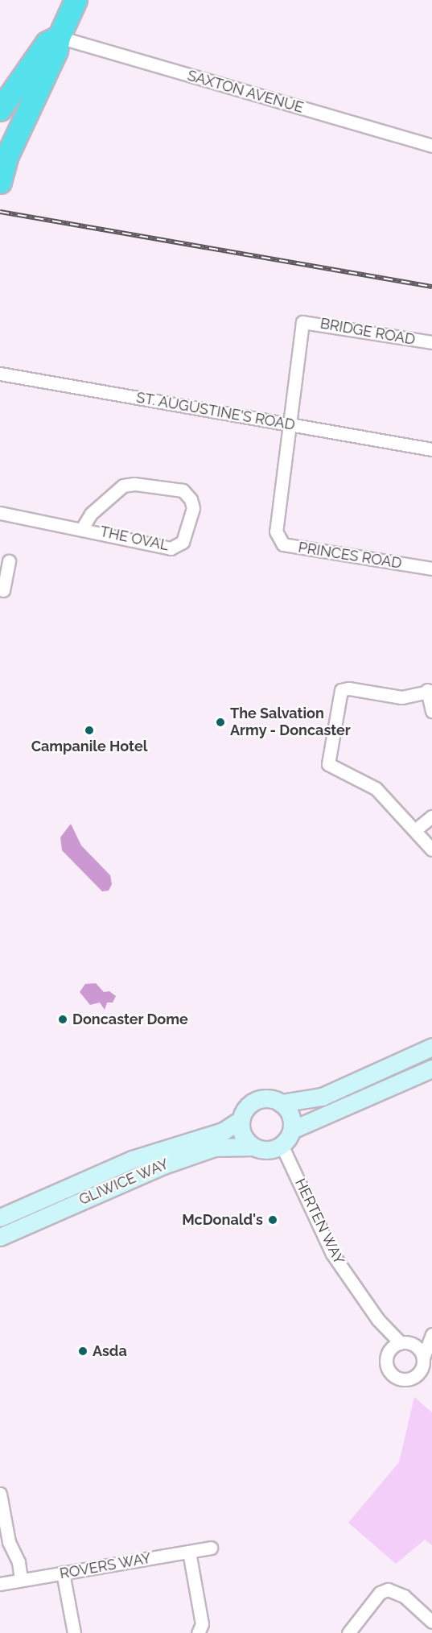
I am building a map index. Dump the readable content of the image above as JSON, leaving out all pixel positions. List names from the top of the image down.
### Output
{
  "streets": {
    "street": [
      "SAXTON AVENUE",
      "BRIDGE ROAD",
      "ST. AUGUSTINE'S ROAD",
      "THE OVAL",
      "PRINCES ROAD",
      "GLIWICE WAY",
      "HERTEN WAY",
      "ROVERS WAY"
    ]
  },
  "crossings": [
    ["BRIDGE ROAD", "ST. AUGUSTINE'S ROAD"],
    ["BRIDGE ROAD", "PRINCES ROAD"],
    ["ST. AUGUSTINE'S ROAD", "PRINCES ROAD"],
    ["GLIWICE WAY", "HERTEN WAY"]
  ],
  "places": [
    "The Salvation Army - Doncaster",
    "Campanile Hotel",
    "Doncaster Dome",
    "McDonald's",
    "Asda"
  ]
}
